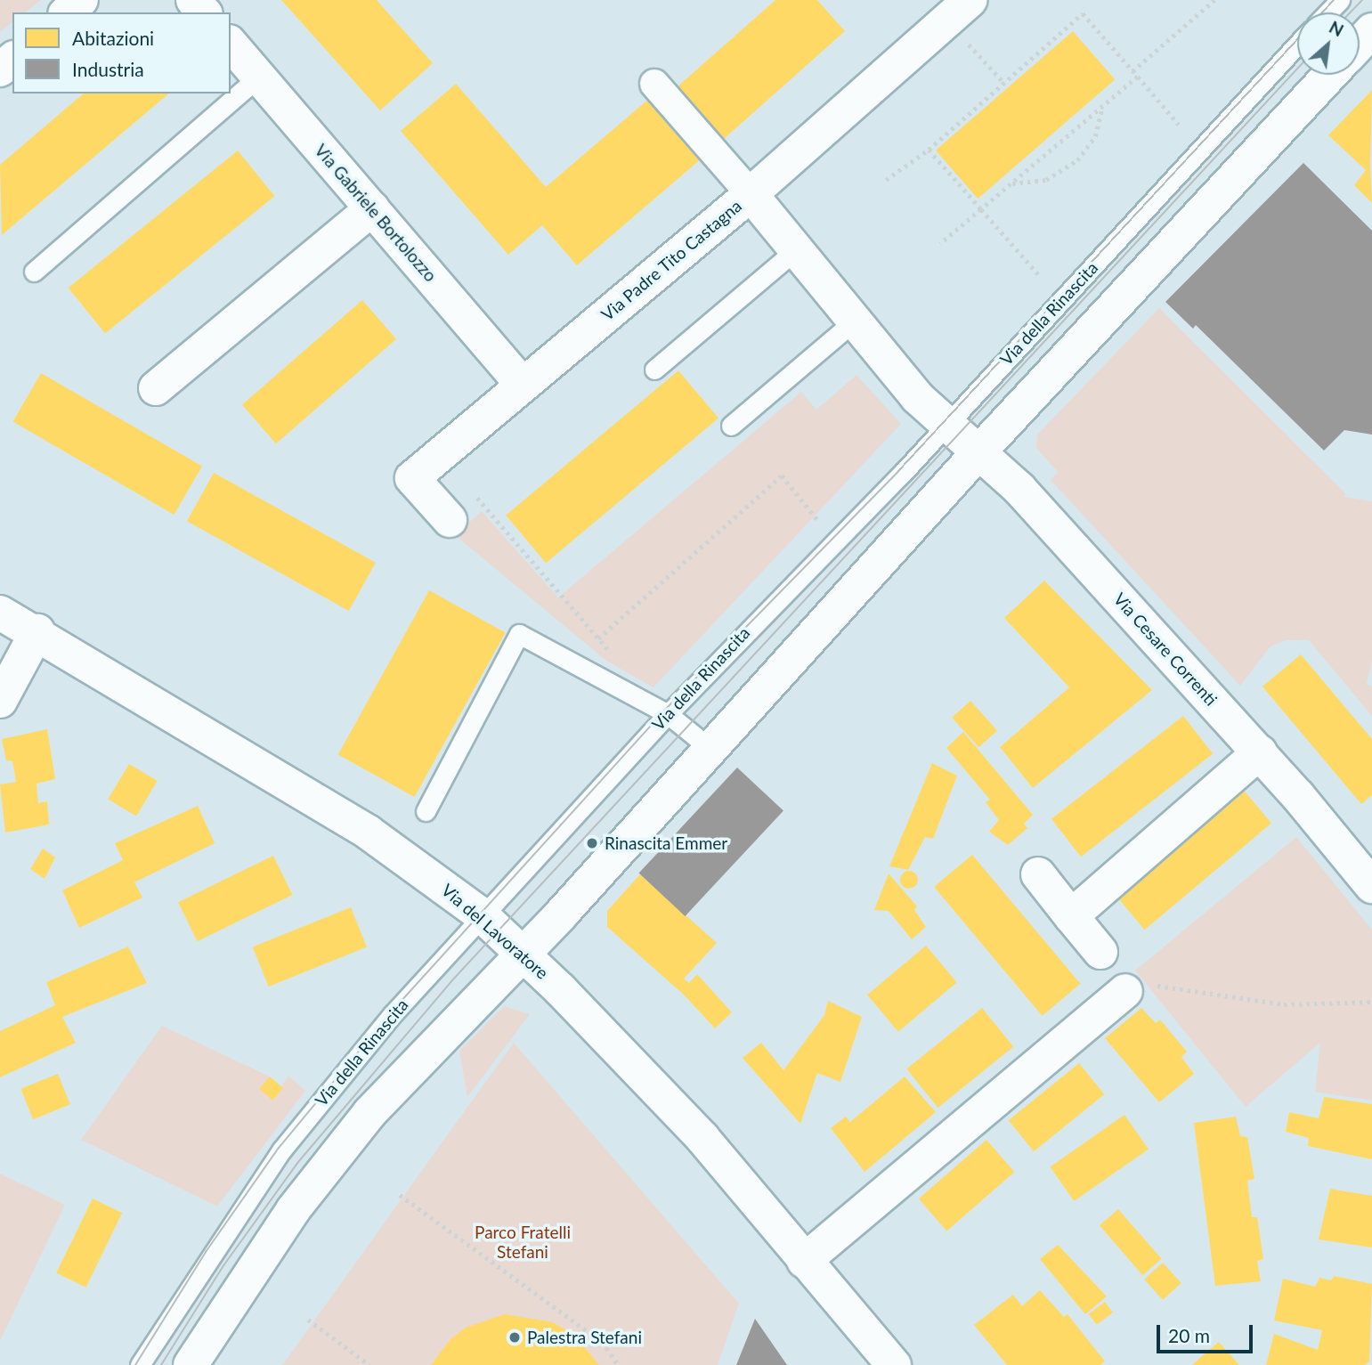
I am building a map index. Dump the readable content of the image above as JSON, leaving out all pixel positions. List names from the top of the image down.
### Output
{
  "streets": {
    "street": [
      "Via Gabriele Bortolozzo",
      "Via Padre Tito Castagna",
      "Via Cesare Correnti",
      "Via del Lavoratore"
    ],
    "lane": ["Via della Rinascita"]
  },
  "crossings": [
    ["Via Gabriele Bortolozzo", "Via Padre Tito Castagna"],
    ["Via della Rinascita", "Via Cesare Correnti"],
    ["Via della Rinascita", "Via del Lavoratore"]
  ],
  "parks": ["Parco Fratelli Stefani"],
  "places": ["Rinascita Emmer", "Palestra Stefani"],
  "legend": ["Abitazioni", "Industria"],
  "scale_bar": "20 m",
  "north": "top right"
}
